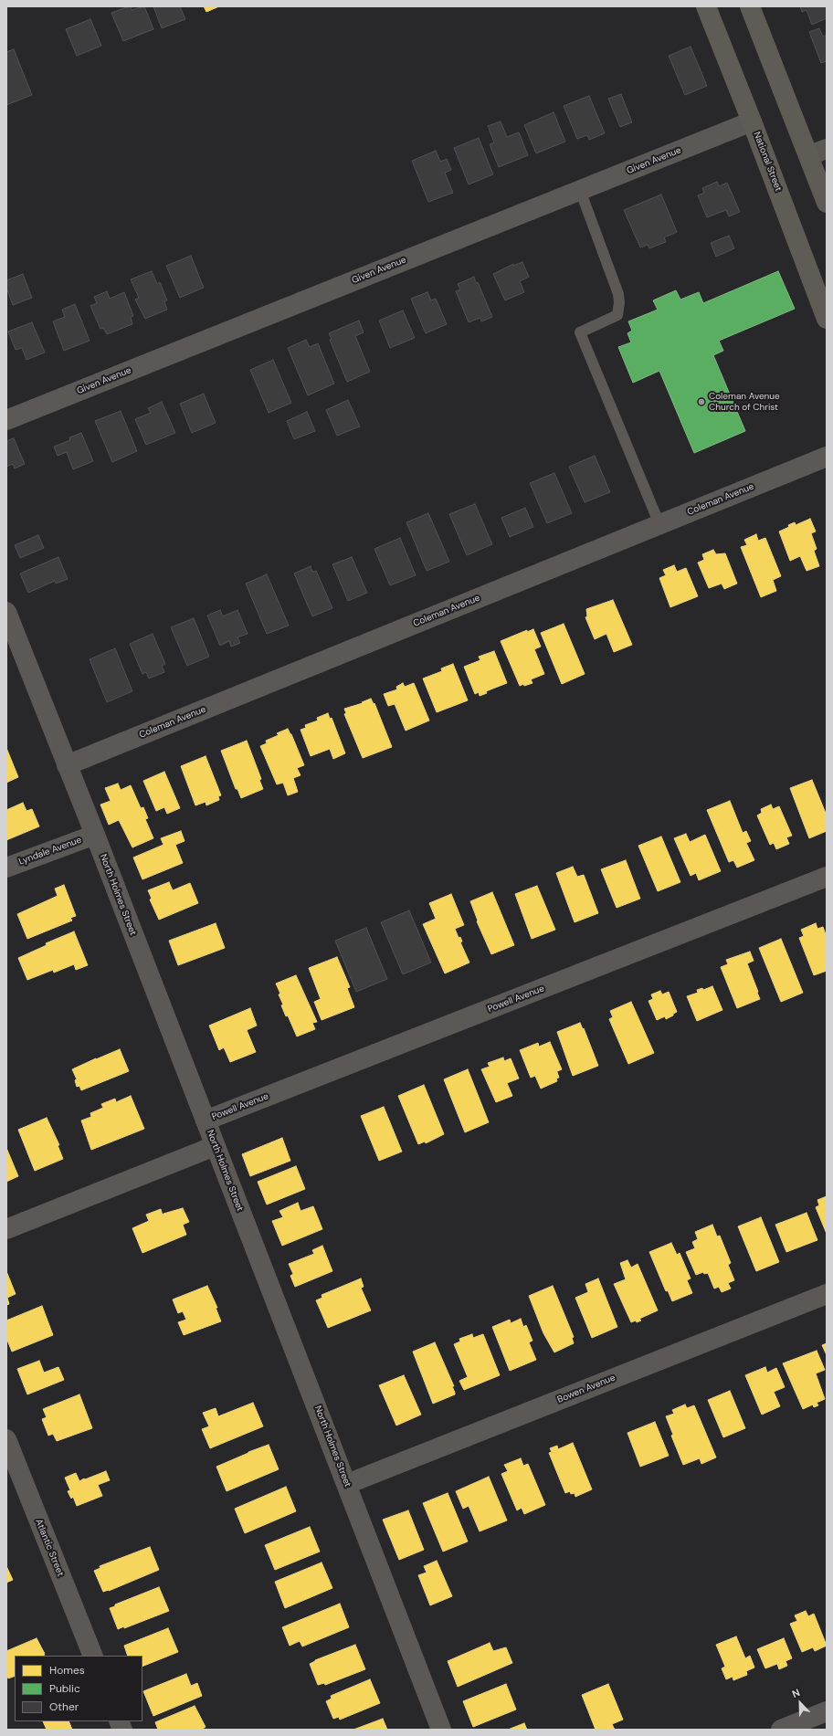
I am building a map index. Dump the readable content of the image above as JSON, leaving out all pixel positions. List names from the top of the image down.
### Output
{
  "streets": {
    "main road": ["National Street"],
    "street": [
      "Given Avenue",
      "Coleman Avenue",
      "Lyndale Avenue",
      "North Holmes Street",
      "Powell Avenue",
      "Bowen Avenue",
      "Atlantic Street"
    ]
  },
  "crossings": [
    ["Given Avenue", "National Street"],
    ["Coleman Avenue", "North Holmes Street"],
    ["Lyndale Avenue", "North Holmes Street"],
    ["North Holmes Street", "Powell Avenue"],
    ["North Holmes Street", "Bowen Avenue"]
  ],
  "places": ["Coleman Avenue Church of Christ"],
  "legend": ["Homes", "Public", "Other"],
  "north": "top left"
}
